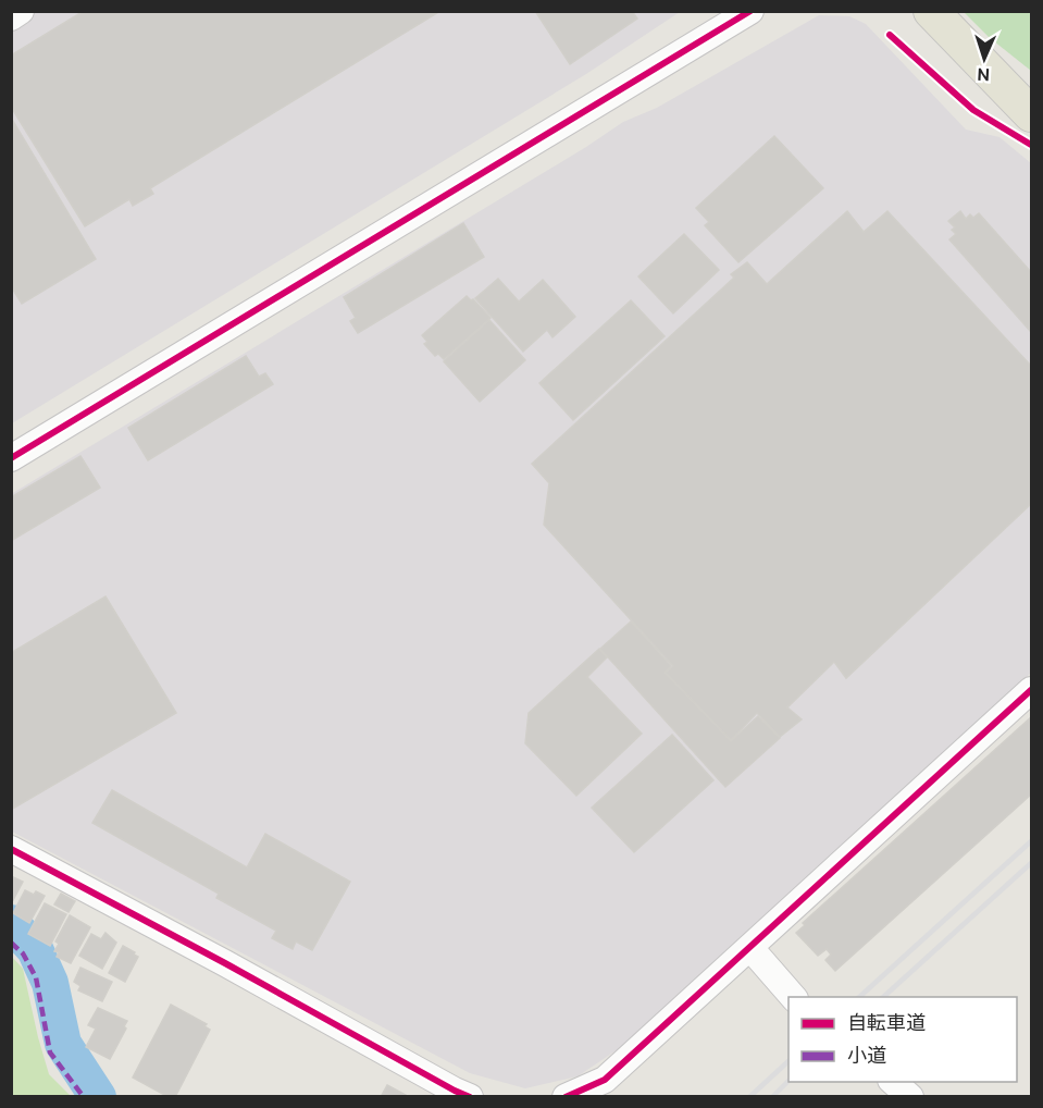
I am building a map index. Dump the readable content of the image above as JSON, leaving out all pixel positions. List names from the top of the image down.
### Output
{
  "legend": ["自転車道", "小道"],
  "north": "bottom"
}
